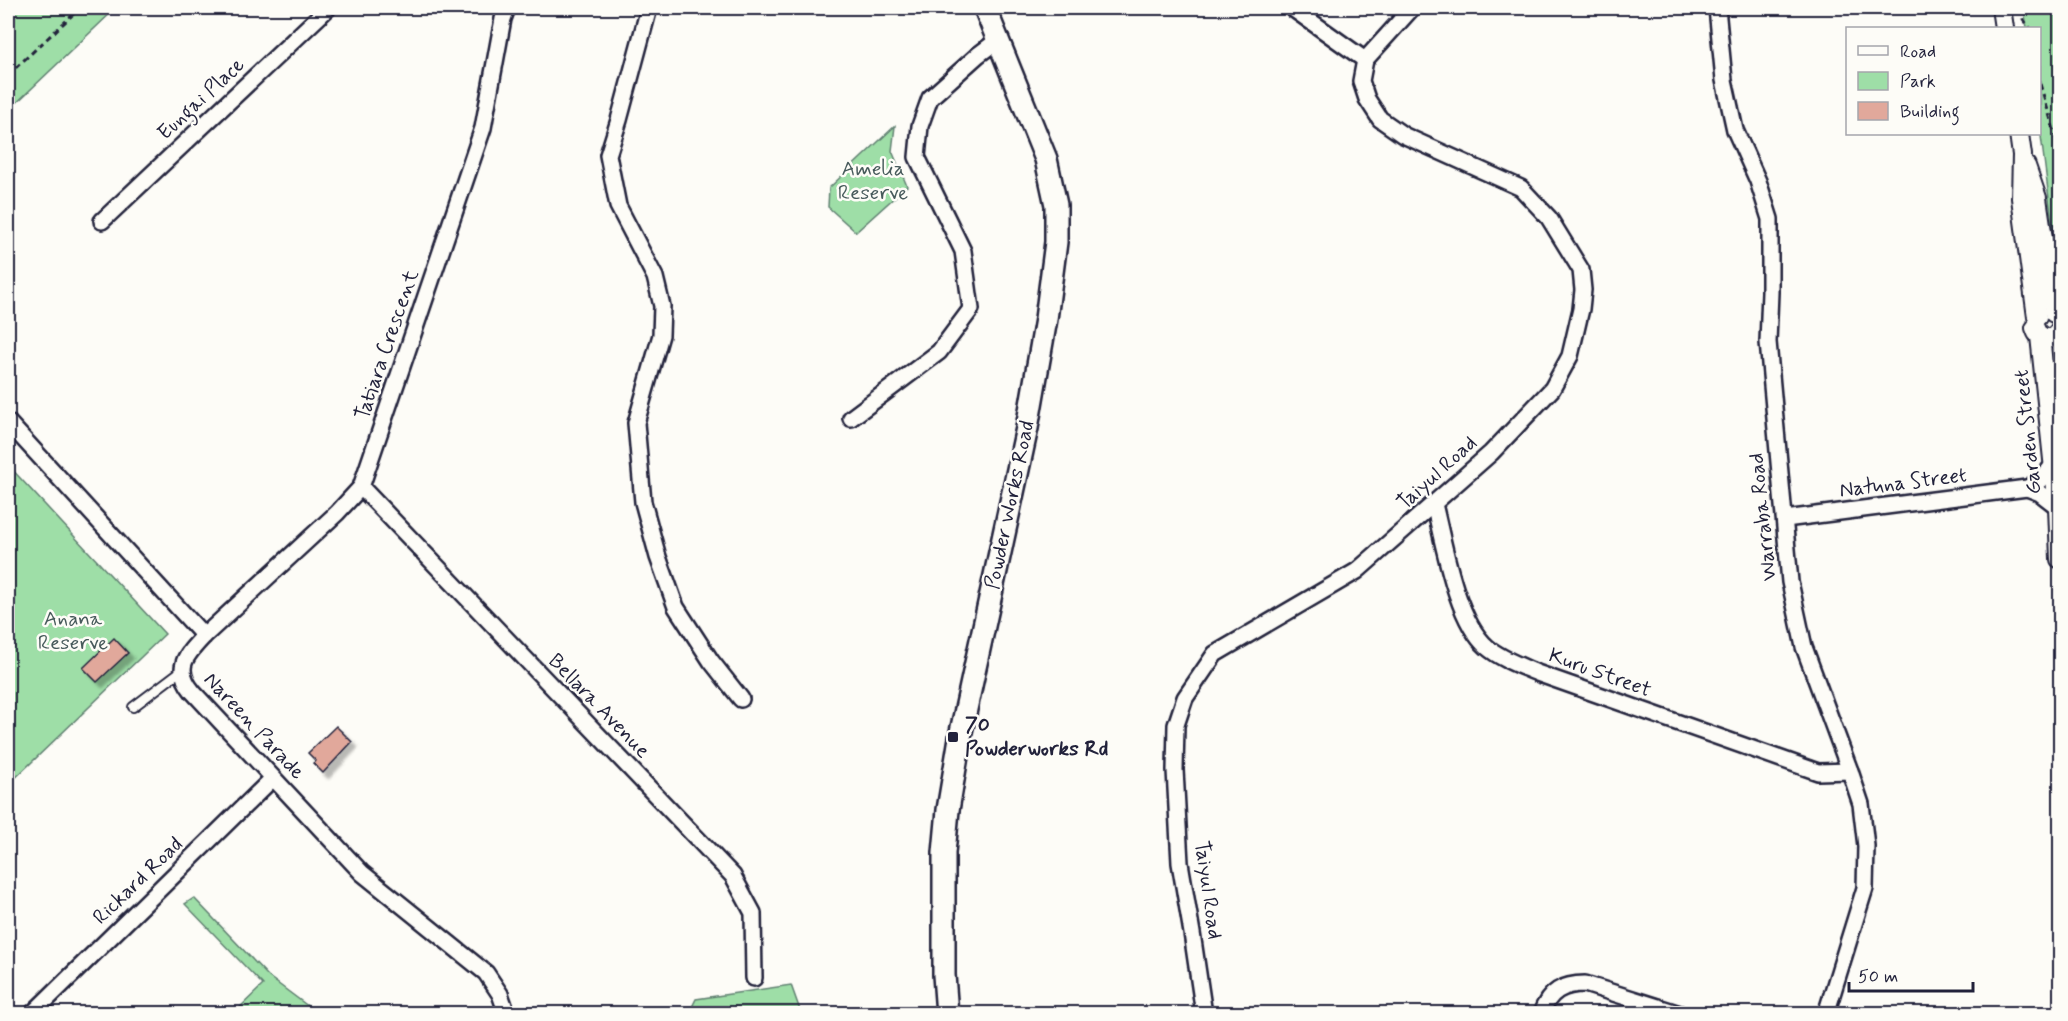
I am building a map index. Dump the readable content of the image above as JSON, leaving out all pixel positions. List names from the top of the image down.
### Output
{
  "streets": {
    "main road": ["Powder Works Road"],
    "street": [
      "Eungai Place",
      "Tatiara Crescent",
      "Garden Street",
      "Taiyul Road",
      "Natuna Street",
      "Warraba Road",
      "Kuru Street",
      "Bellara Avenue",
      "Nareen Parade",
      "Rickard Road"
    ]
  },
  "crossings": [
    ["Tatiara Crescent", "Bellara Avenue"],
    ["Tatiara Crescent", "Nareen Parade"],
    ["Taiyul Road", "Kuru Street"],
    ["Natuna Street", "Warraba Road"],
    ["Warraba Road", "Kuru Street"],
    ["Nareen Parade", "Rickard Road"]
  ],
  "parks": ["Amelia Reserve", "Anana Reserve"],
  "places": {
    "transit": ["70 Powderworks Rd"]
  },
  "legend": ["Road", "Park", "Building"],
  "scale_bar": "50 m"
}
